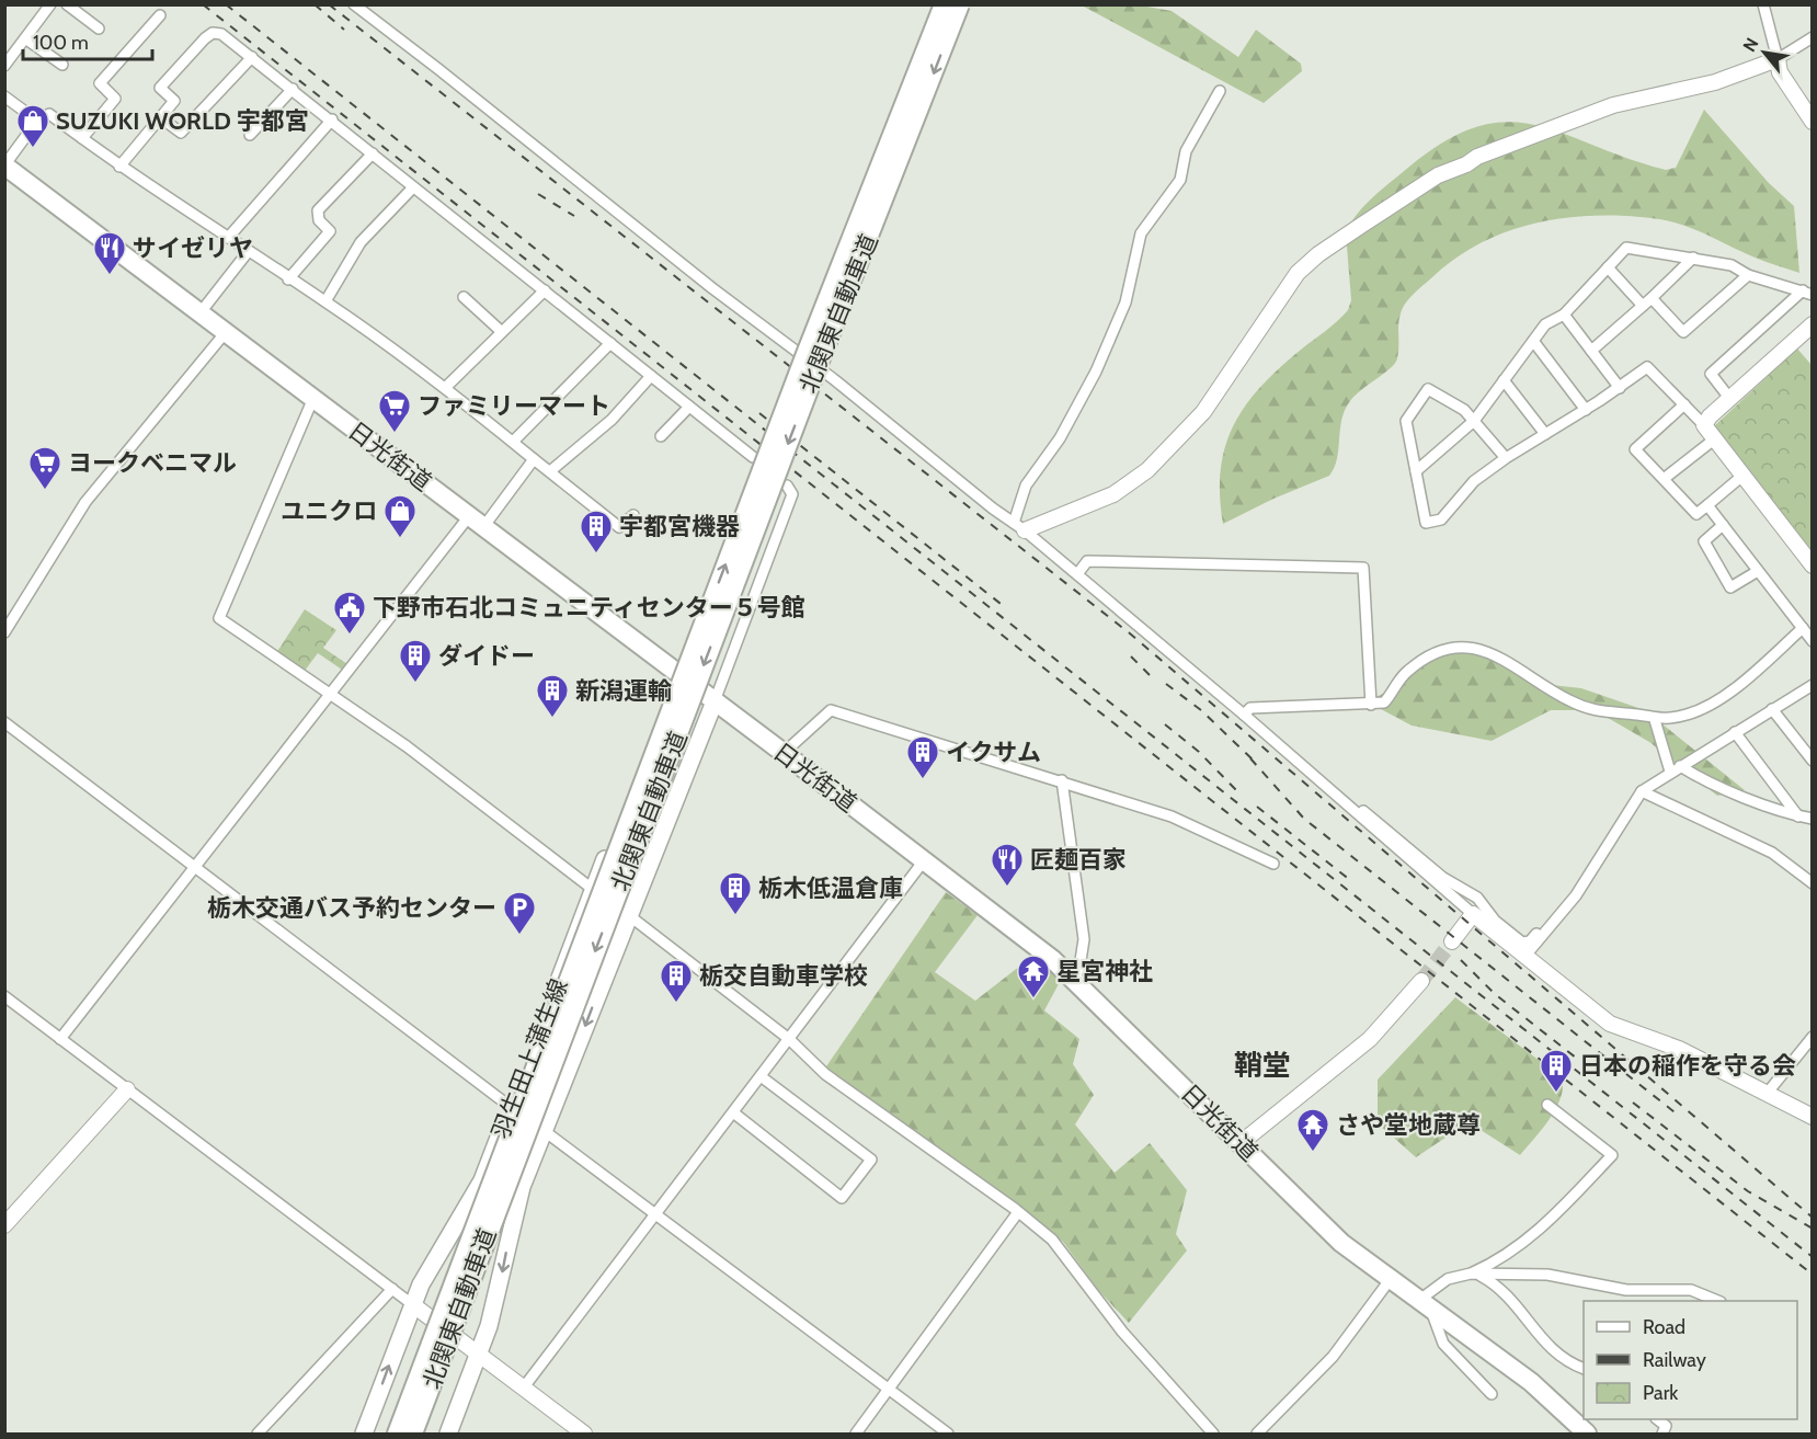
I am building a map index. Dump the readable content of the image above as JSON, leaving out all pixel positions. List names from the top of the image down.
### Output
{
  "streets": {
    "highway": ["北関東自動車道", "日光街道"],
    "main road": ["羽生田上蒲生線"]
  },
  "crossings": [
    ["日光街道", "羽生田上蒲生線"]
  ],
  "districts": ["鞘堂"],
  "places": {
    "shop": ["SUZUKI WORLD 宇都宮", "ユニクロ"],
    "restaurant": ["サイゼリヤ", "匠麺百家"],
    "supermarket": ["ファミリーマート", "ヨークベニマル"],
    "building": [
      "宇都宮機器",
      "ダイドー",
      "新潟運輸",
      "イクサム",
      "栃木低温倉庫",
      "栃交自動車学校",
      "日本の稲作を守る会"
    ],
    "public building": ["下野市石北コミュニティセンター５号館"],
    "parking": ["栃木交通バス予約センター"],
    "temple": ["星宮神社", "さや堂地蔵尊"]
  },
  "legend": ["Road", "Railway", "Park"],
  "scale_bar": "100 m",
  "north": "top left"
}
